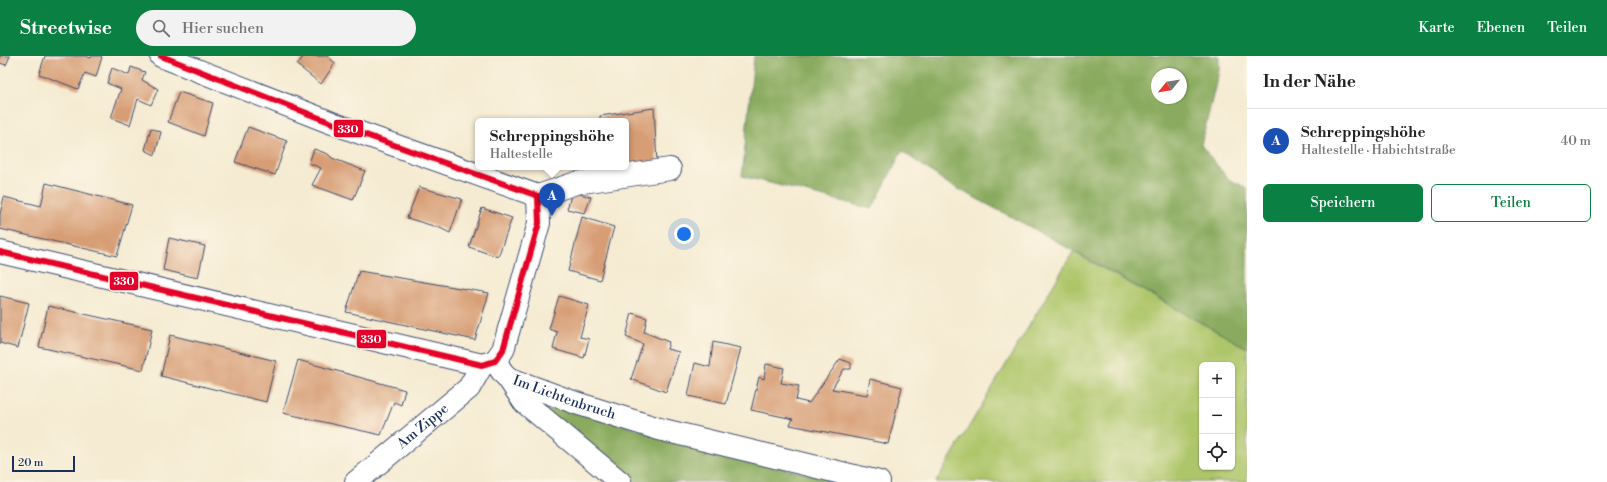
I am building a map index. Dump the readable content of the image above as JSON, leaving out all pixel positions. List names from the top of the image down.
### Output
{
  "streets": {
    "street": ["Im Lichtenbruch", "Am Zippe"]
  },
  "crossings": [
    ["Im Lichtenbruch", "Am Zippe"]
  ],
  "lines": ["transit line 330"],
  "scale_bar": "20 m",
  "north": "bottom left",
  "page": {
    "header": "Streetwise",
    "search": "Hier suchen",
    "nav": ["Karte", "Ebenen", "Teilen"],
    "heading": "In der Nähe",
    "list": [
      {
        "mark": "A",
        "name": "Schreppingshöhe",
        "note": "Haltestelle · Habichtstraße",
        "value": "40 m"
      }
    ],
    "popup": ["Schreppingshöhe", "Haltestelle"],
    "buttons": ["Speichern", "Teilen"],
    "pins": "A",
    "map_buttons": ["+", "−"],
    "scale": "20 m"
  }
}
